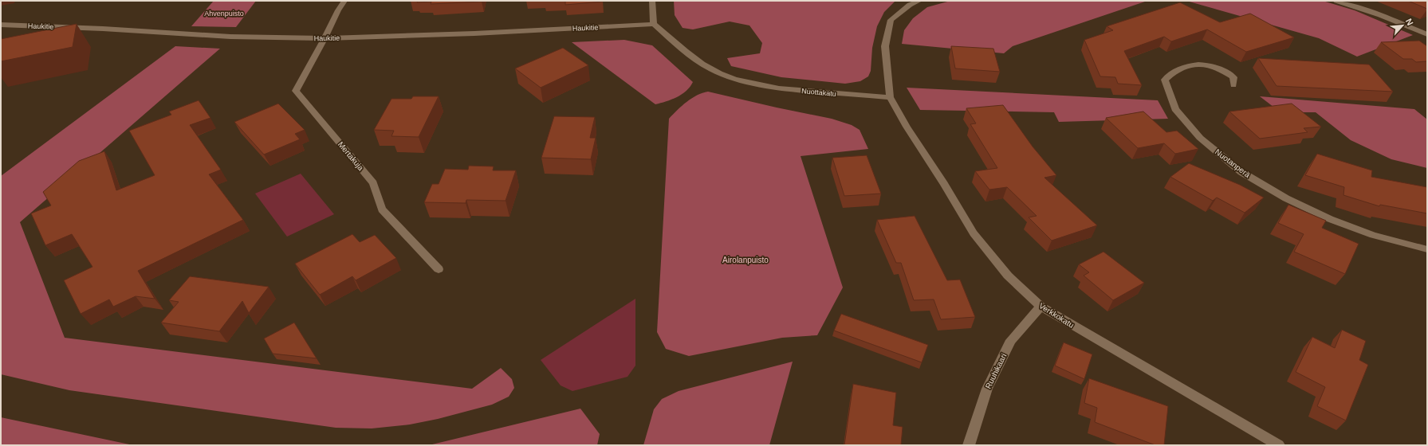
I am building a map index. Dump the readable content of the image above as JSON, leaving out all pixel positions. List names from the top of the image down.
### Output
{
  "streets": {
    "street": [
      "Haukitie",
      "Nuottakatu",
      "Mertakuja",
      "Nuotanperä",
      "Verkkokatu",
      "Ruuhikaari"
    ]
  },
  "crossings": [
    ["Haukitie", "Nuottakatu"],
    ["Haukitie", "Mertakuja"],
    ["Nuottakatu", "Verkkokatu"],
    ["Verkkokatu", "Ruuhikaari"]
  ],
  "parks": ["Ahvenpuisto", "Airolanpuisto"],
  "north": "top right"
}
